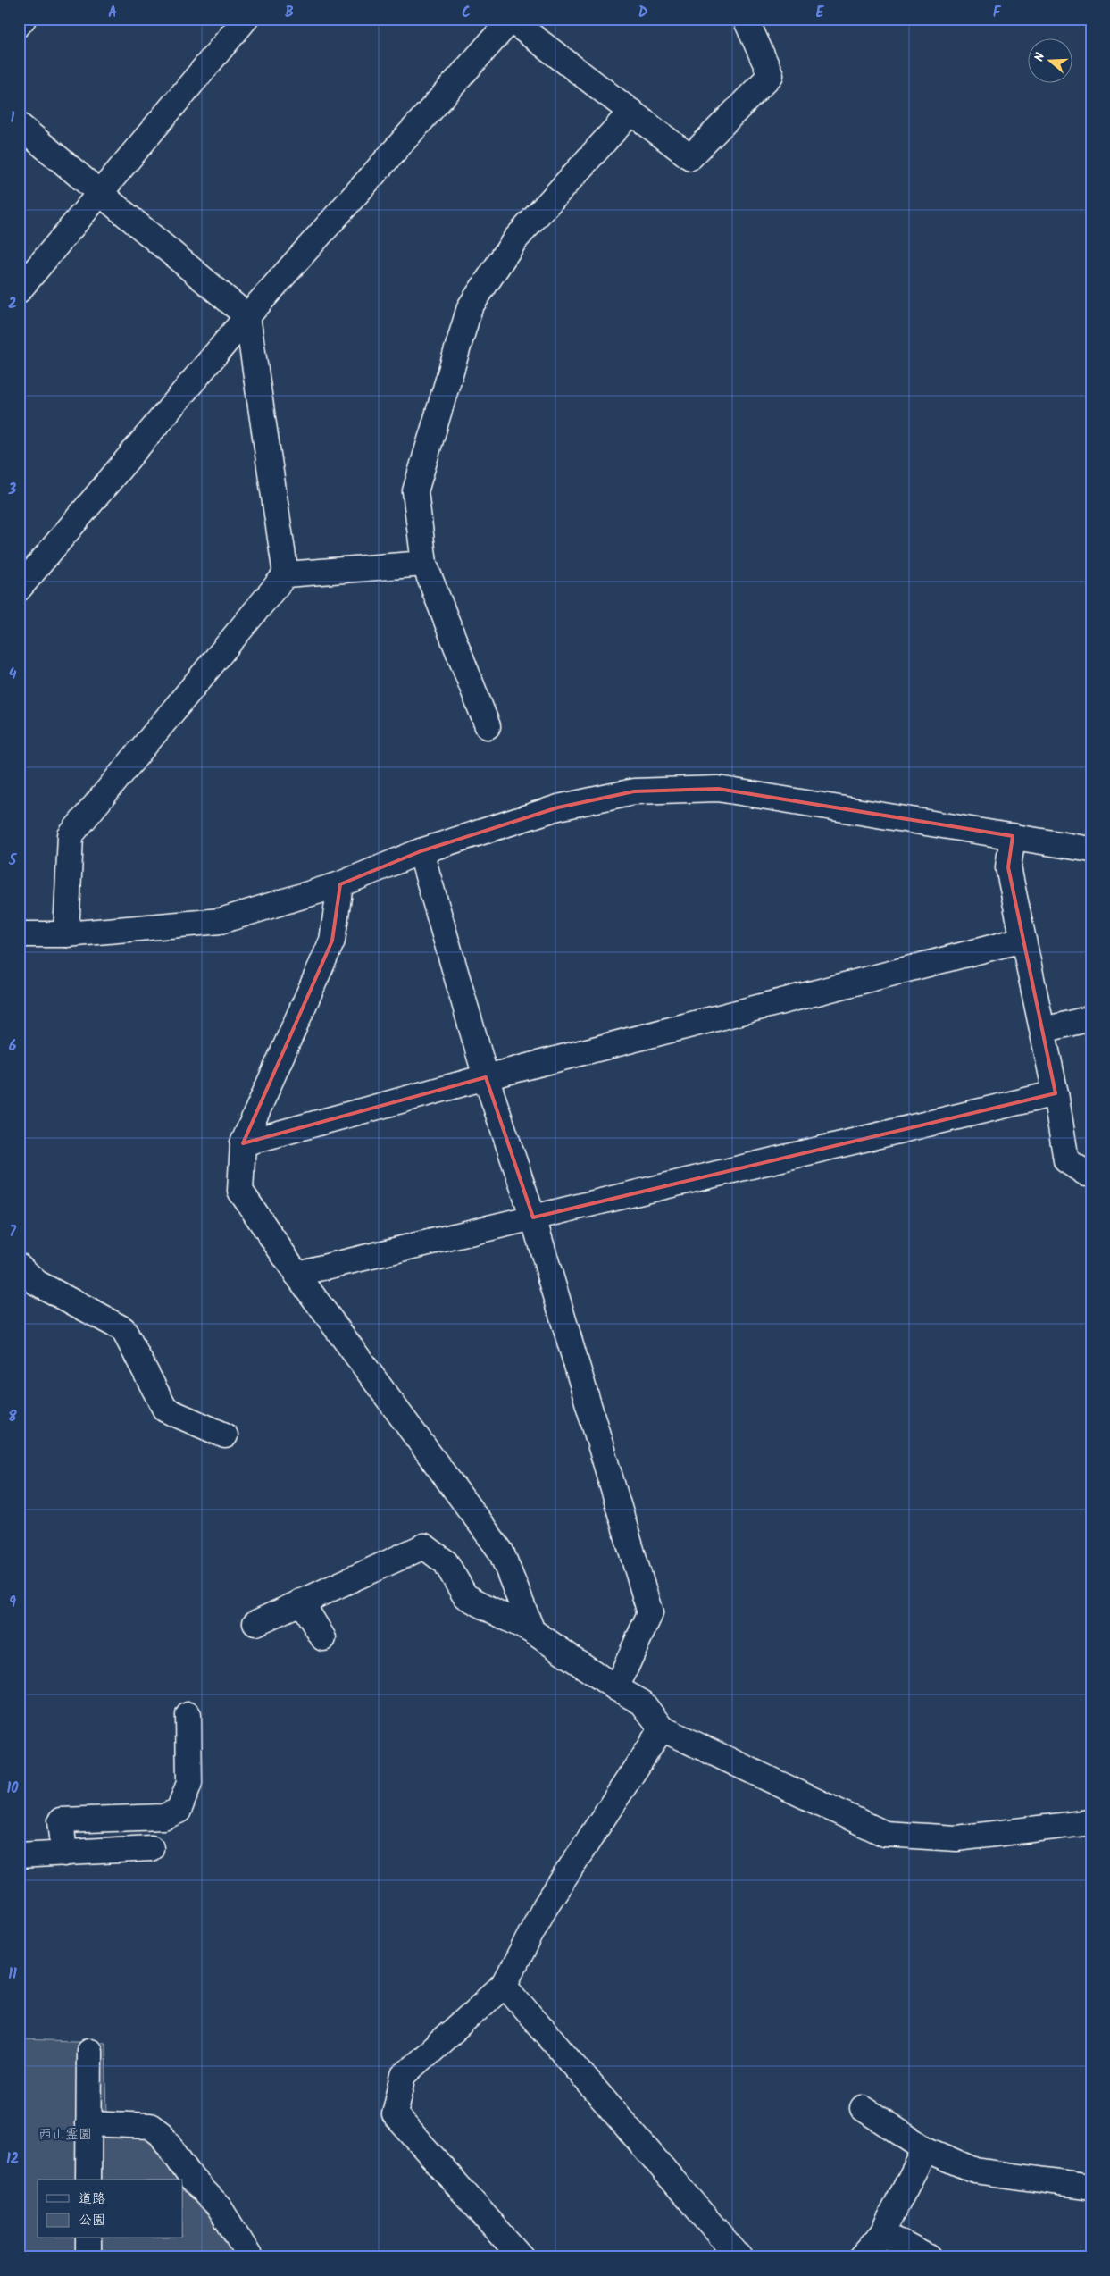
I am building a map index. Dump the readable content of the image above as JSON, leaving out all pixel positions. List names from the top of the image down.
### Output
{
  "parks": ["西山霊園"],
  "legend": ["道路", "公園"],
  "north": "left",
  "grid": {
    "columns": [
      "A",
      "B",
      "C",
      "D",
      "E",
      "F"
    ],
    "rows": [
      "1",
      "2",
      "3",
      "4",
      "5",
      "6",
      "7",
      "8",
      "9",
      "10",
      "11",
      "12"
    ]
  }
}
